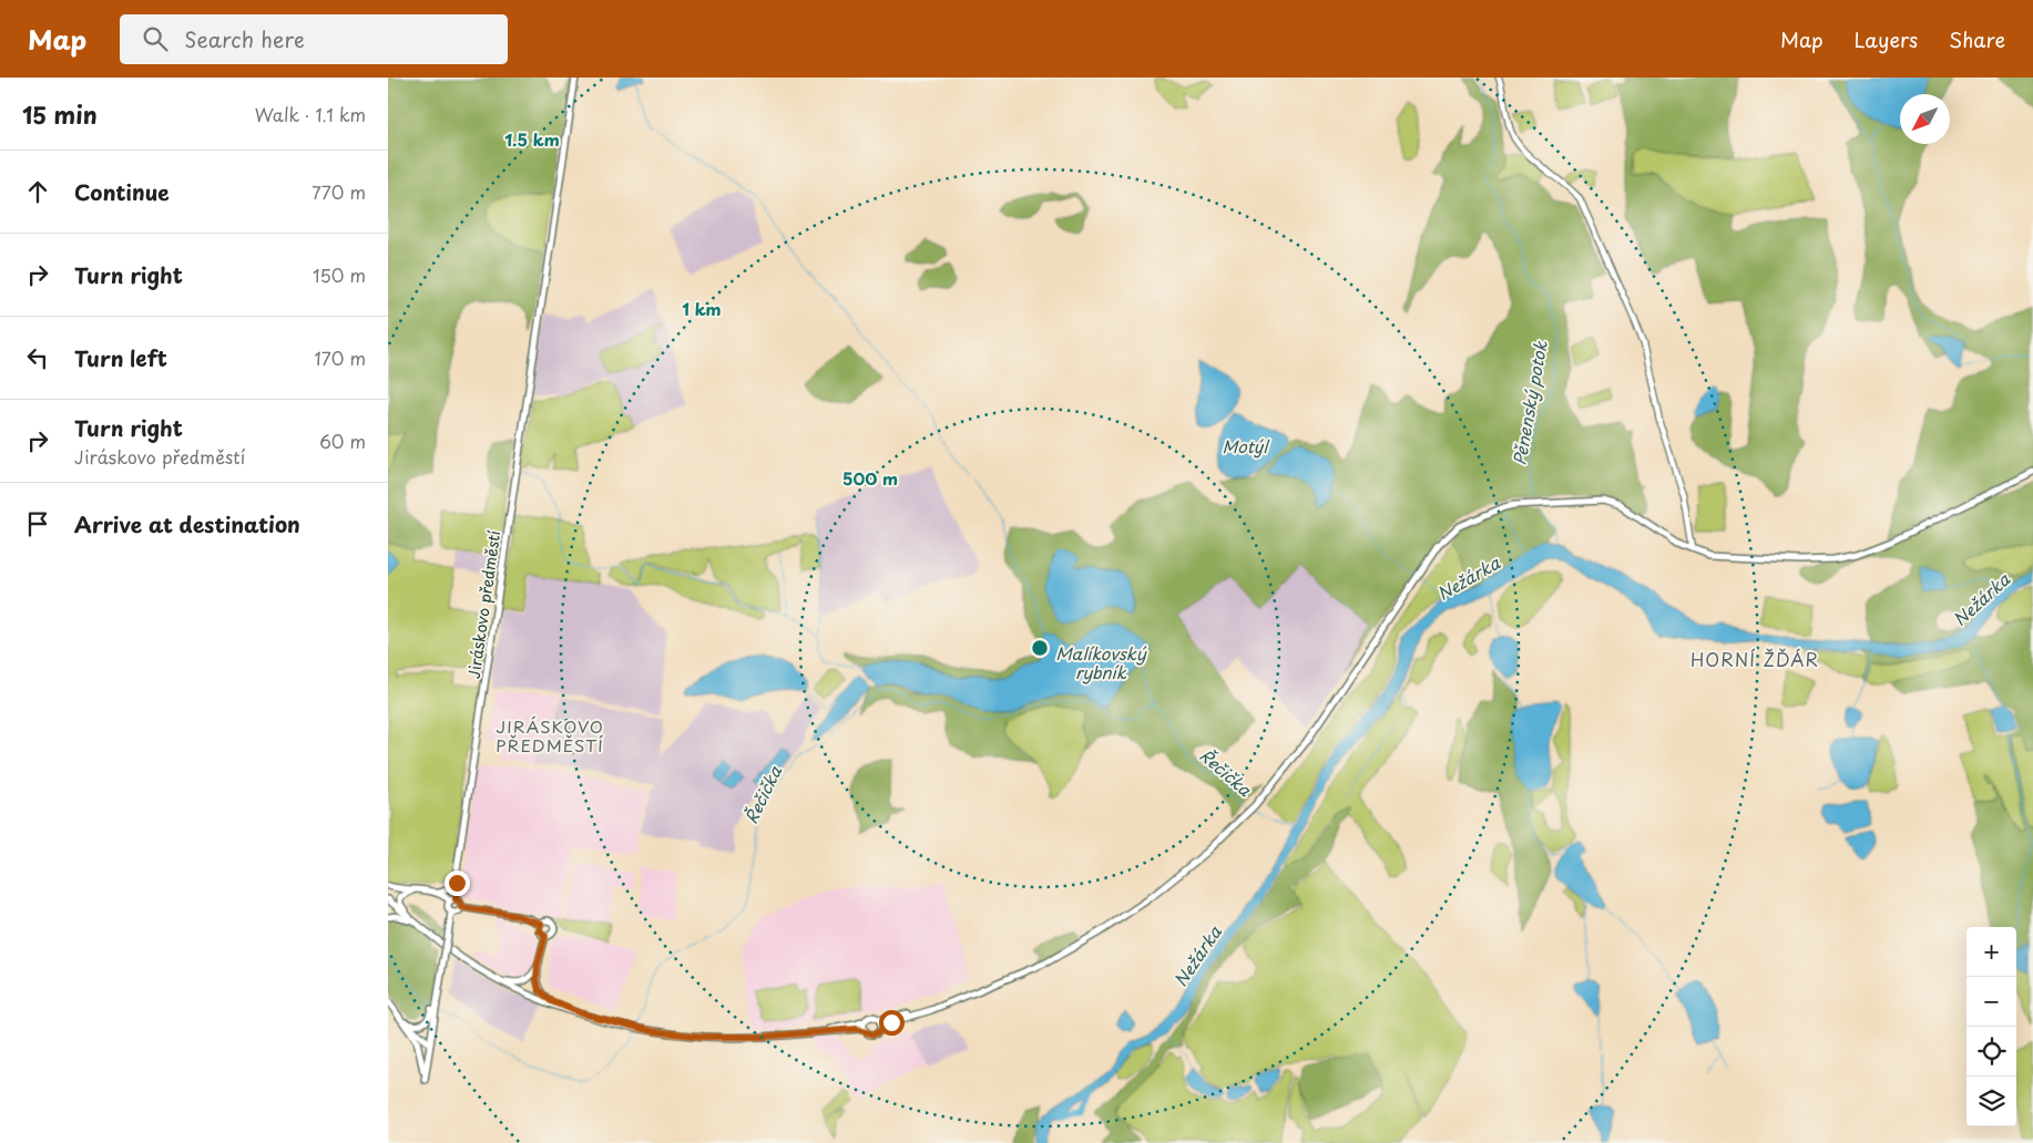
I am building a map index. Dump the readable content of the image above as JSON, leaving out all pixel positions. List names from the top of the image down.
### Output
{
  "streets": {
    "main road": ["Jiráskovo předměstí"]
  },
  "districts": ["HORNÍ ŽĎÁR", "JIRÁSKOVO PŘEDMĚSTÍ"],
  "water": [
    "Pěnenský potok",
    "Motýl",
    "Nežárka",
    "Malíkovský rybník",
    "Řečička"
  ],
  "north": "bottom left",
  "page": {
    "header": "Map",
    "search": "Search here",
    "nav": ["Map", "Layers", "Share"],
    "heading": ["15 min", "Walk · 1.1 km"],
    "list": [
      ["Continue", "770 m"],
      ["Turn right", "150 m"],
      ["Turn left", "170 m"],
      ["Turn right", "Jiráskovo předměstí", "60 m"],
      "Arrive at destination"
    ],
    "map_buttons": ["+", "−"]
  },
  "rings": ["1.5 km", "1 km", "500 m"]
}
